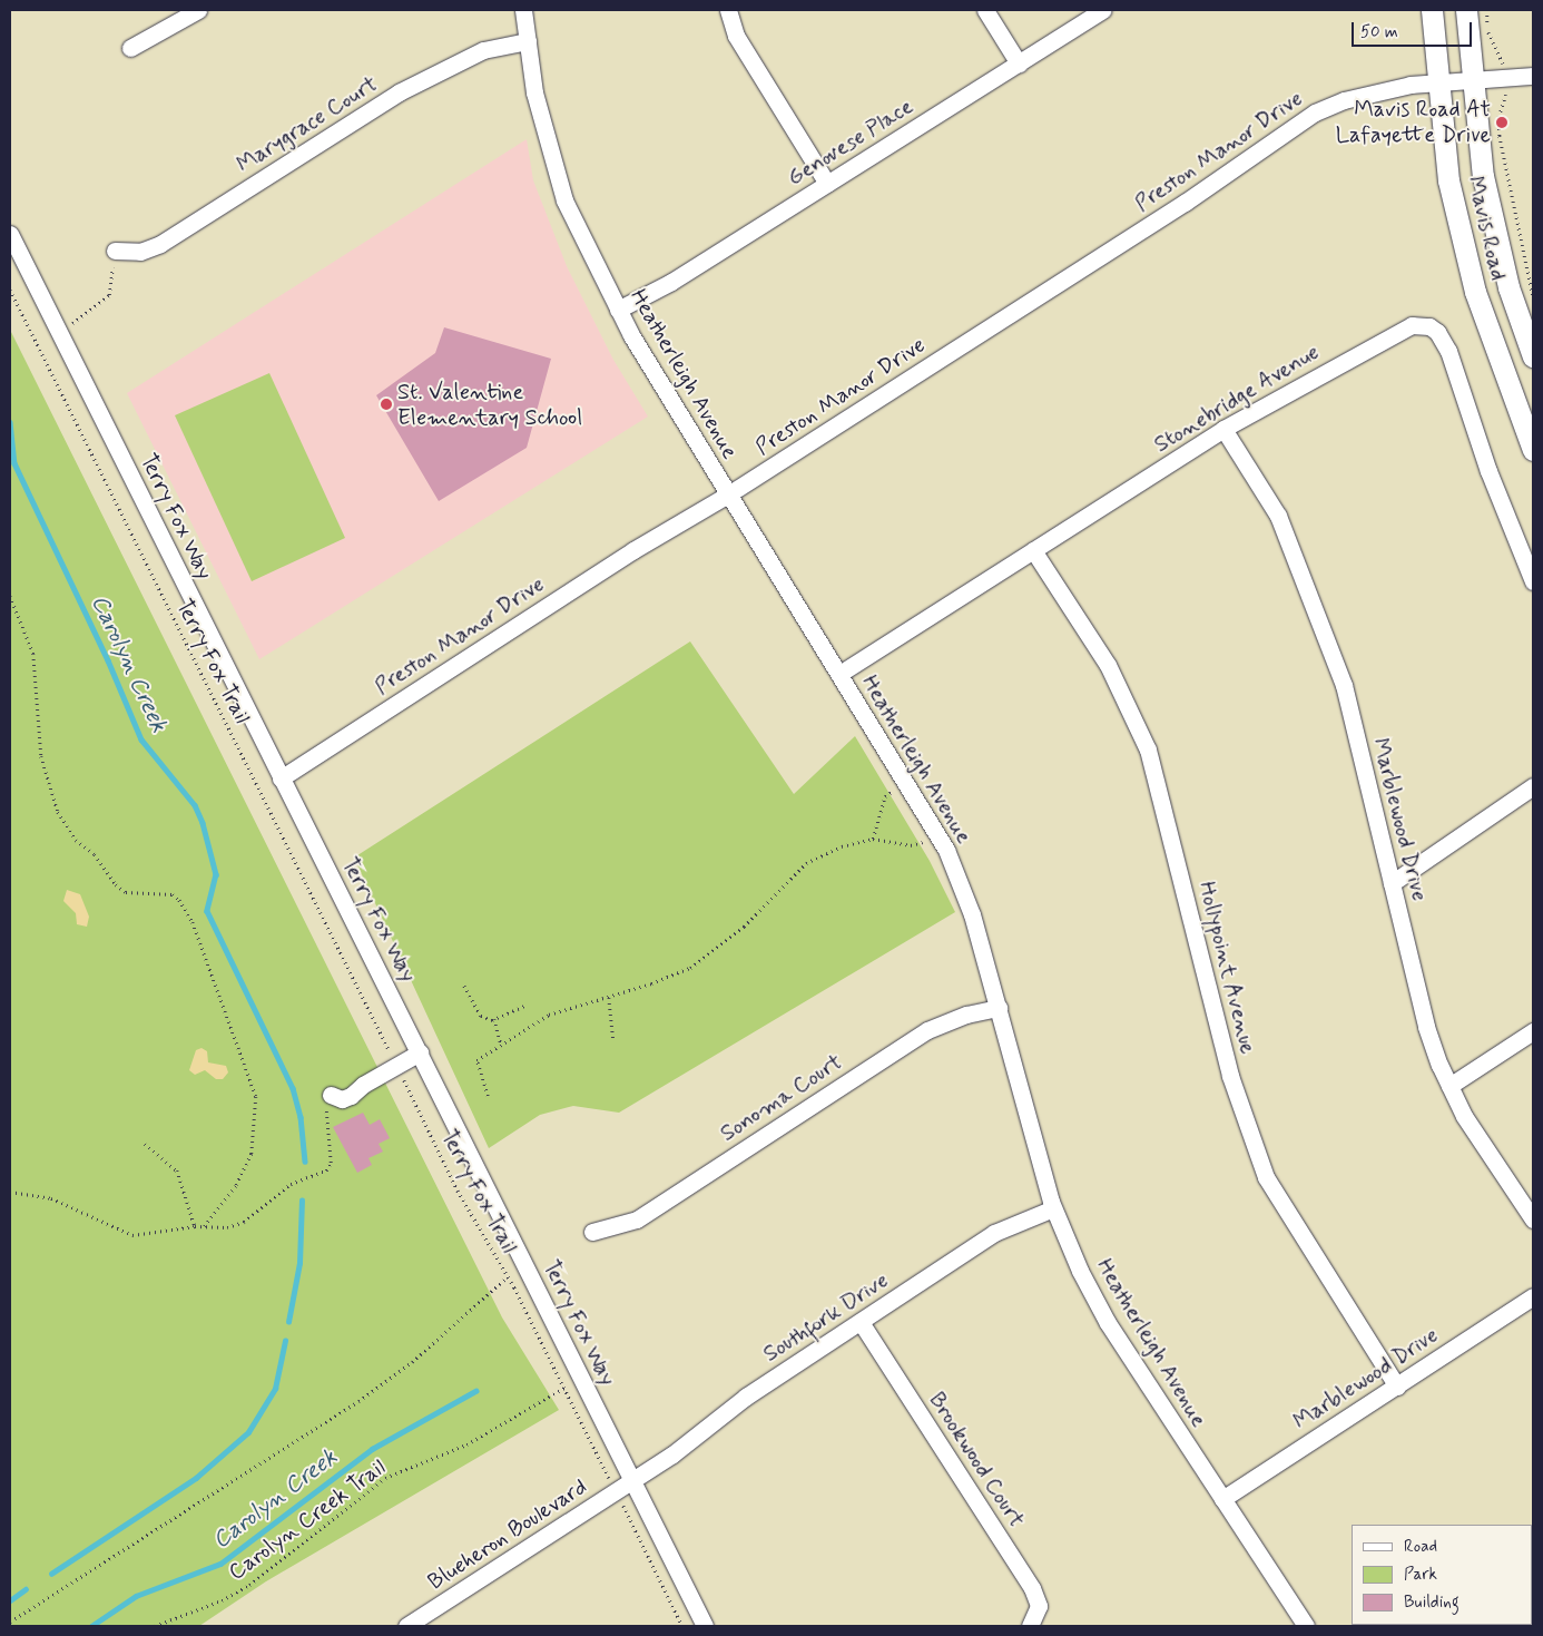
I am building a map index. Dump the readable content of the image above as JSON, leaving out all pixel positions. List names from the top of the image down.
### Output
{
  "streets": {
    "main road": ["Mavis Road"],
    "street": [
      "Marygrace Court",
      "Genovese Place",
      "Preston Manor Drive",
      "Heatherleigh Avenue",
      "Stonebridge Avenue",
      "Terry Fox Way",
      "Marblewood Drive",
      "Hollypoint Avenue",
      "Sonoma Court",
      "Southfork Drive",
      "Brookwood Court",
      "Blueheron Boulevard"
    ],
    "path": ["Terry Fox Trail", "Carolyn Creek Trail"]
  },
  "crossings": [
    ["Marygrace Court", "Heatherleigh Avenue"],
    ["Genovese Place", "Heatherleigh Avenue"],
    ["Preston Manor Drive", "Mavis Road"],
    ["Preston Manor Drive", "Heatherleigh Avenue"],
    ["Preston Manor Drive", "Terry Fox Way"],
    ["Heatherleigh Avenue", "Stonebridge Avenue"],
    ["Heatherleigh Avenue", "Marblewood Drive"],
    ["Heatherleigh Avenue", "Sonoma Court"],
    ["Heatherleigh Avenue", "Southfork Drive"],
    ["Stonebridge Avenue", "Marblewood Drive"],
    ["Stonebridge Avenue", "Hollypoint Avenue"],
    ["Terry Fox Way", "Southfork Drive"],
    ["Terry Fox Way", "Blueheron Boulevard"],
    ["Terry Fox Trail", "Carolyn Creek Trail"],
    ["Marblewood Drive", "Hollypoint Avenue"],
    ["Southfork Drive", "Brookwood Court"],
    ["Southfork Drive", "Blueheron Boulevard"]
  ],
  "water": ["Carolyn Creek"],
  "places": ["Mavis Road At Lafayette Drive", "St. Valentine Elementary School"],
  "legend": ["Road", "Park", "Building"],
  "scale_bar": "50 m"
}
